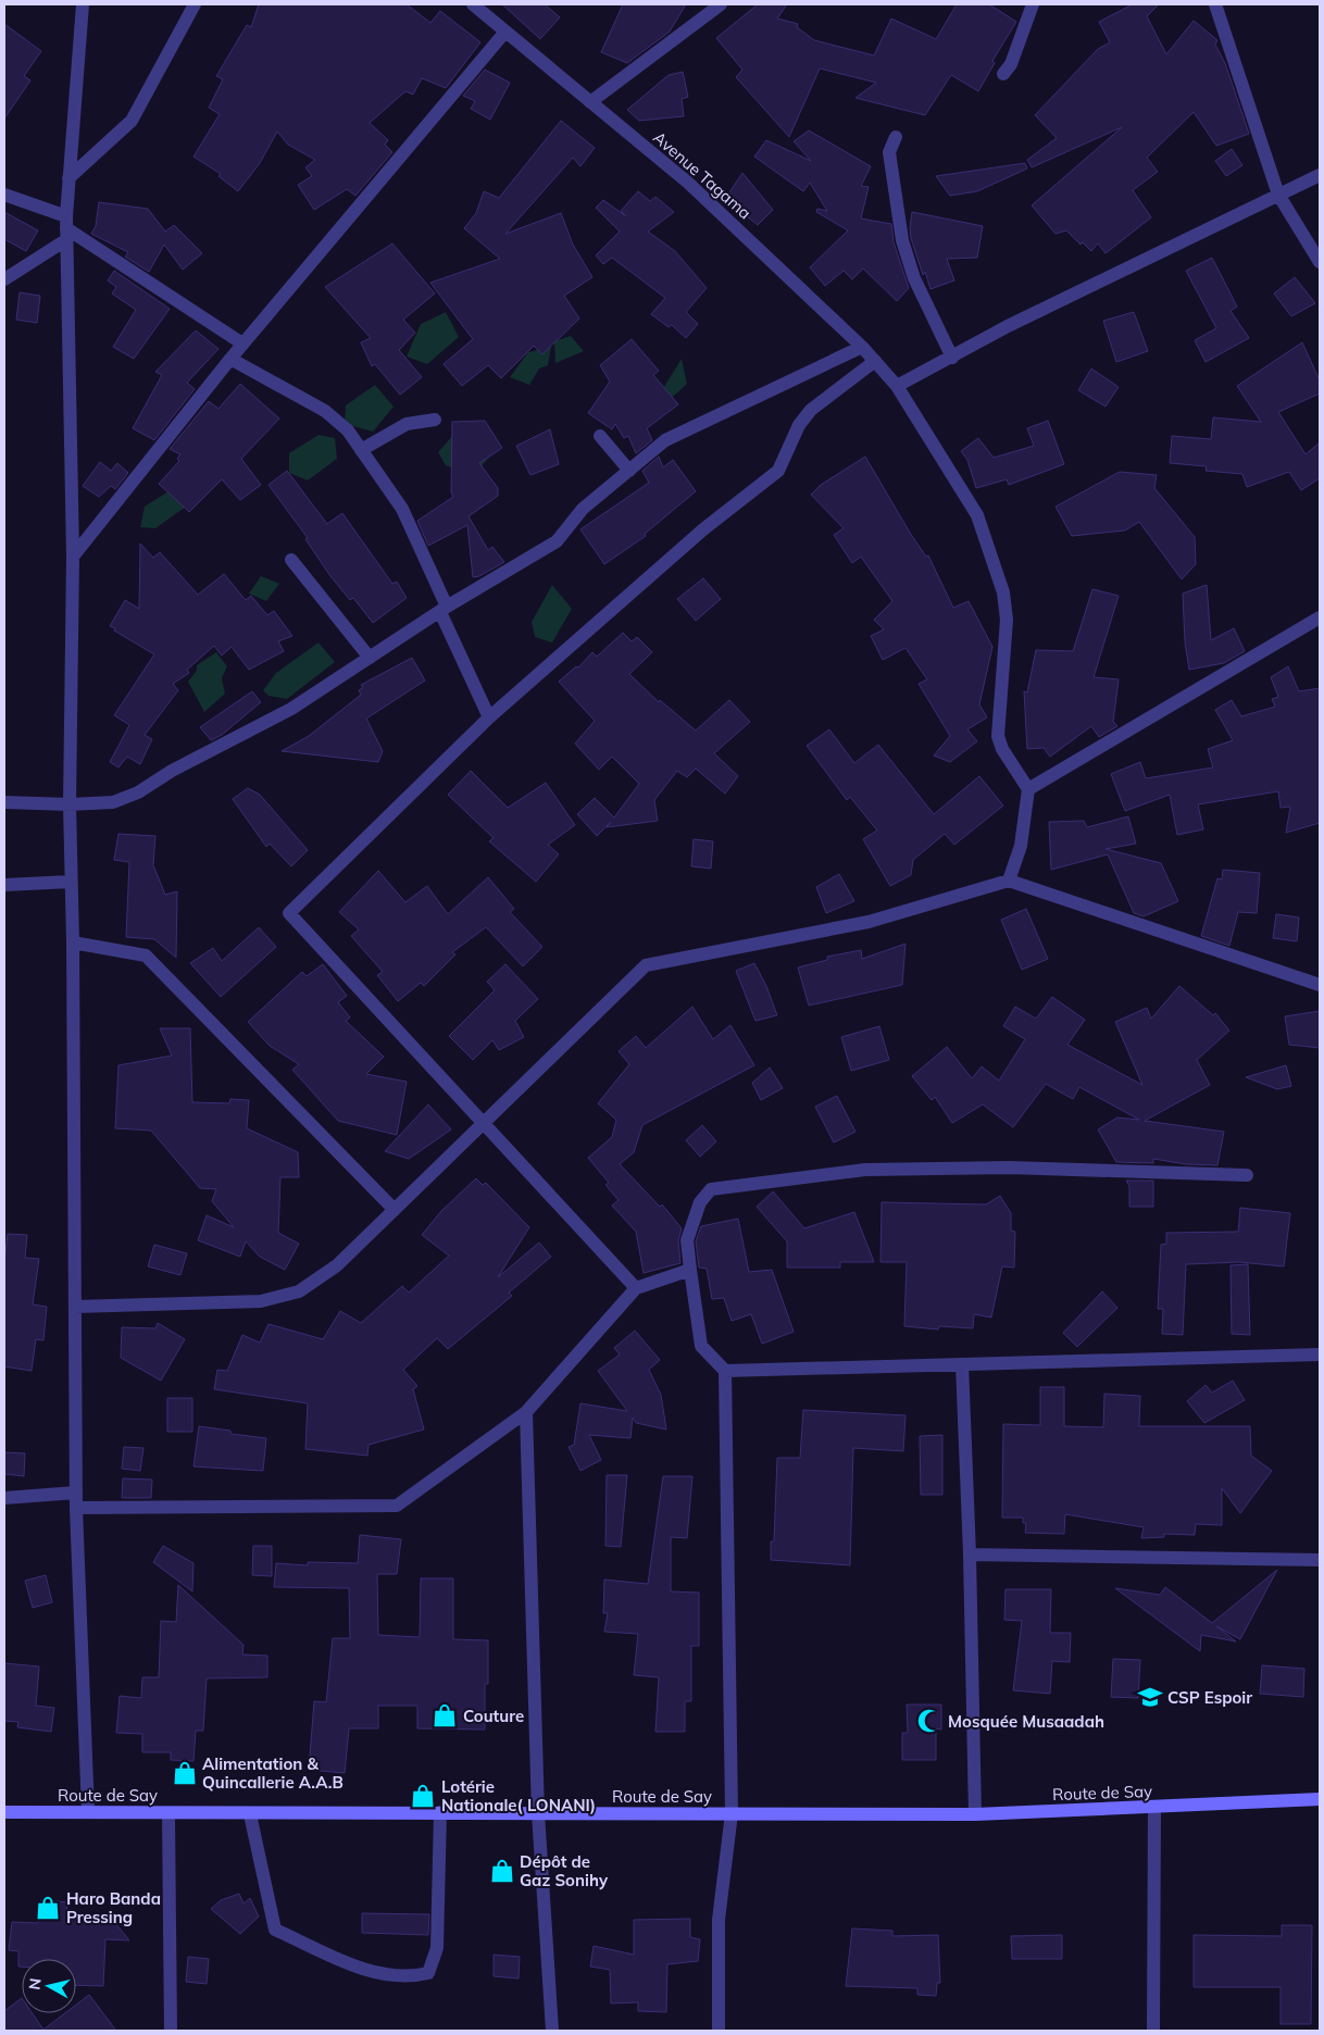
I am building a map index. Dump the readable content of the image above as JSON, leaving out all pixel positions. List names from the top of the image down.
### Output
{
  "streets": {
    "main road": ["Route de Say"],
    "street": ["Avenue Tagama"]
  },
  "places": {
    "school or university": ["CSP Espoir"],
    "shop": [
      "Couture",
      "Alimentation & Quincallerie A.A.B",
      "Lotérie Nationale( LONANI)",
      "Dépôt de Gaz Sonihy",
      "Haro Banda Pressing"
    ],
    "mosque": ["Mosquée Musaadah"]
  },
  "north": "left"
}
